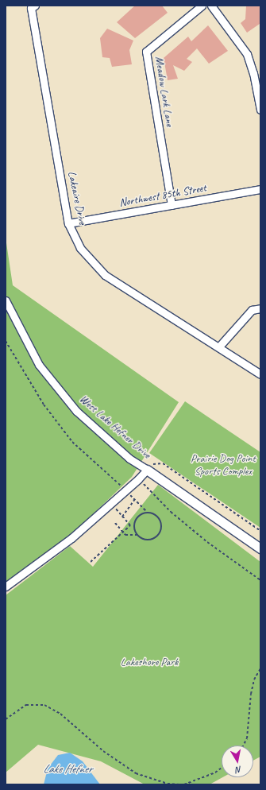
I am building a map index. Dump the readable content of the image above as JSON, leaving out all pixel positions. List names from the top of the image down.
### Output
{
  "streets": {
    "street": [
      "Meadow Lark Lane",
      "Northwest 85th Street",
      "Lakeaire Drive",
      "West Lake Hefner Drive"
    ]
  },
  "crossings": [
    ["Meadow Lark Lane", "Northwest 85th Street"],
    ["Northwest 85th Street", "Lakeaire Drive"]
  ],
  "water": ["Lake Hefner"],
  "parks": ["Prairie Dog Point Sports Complex", "Lakeshore Park"],
  "north": "bottom"
}
